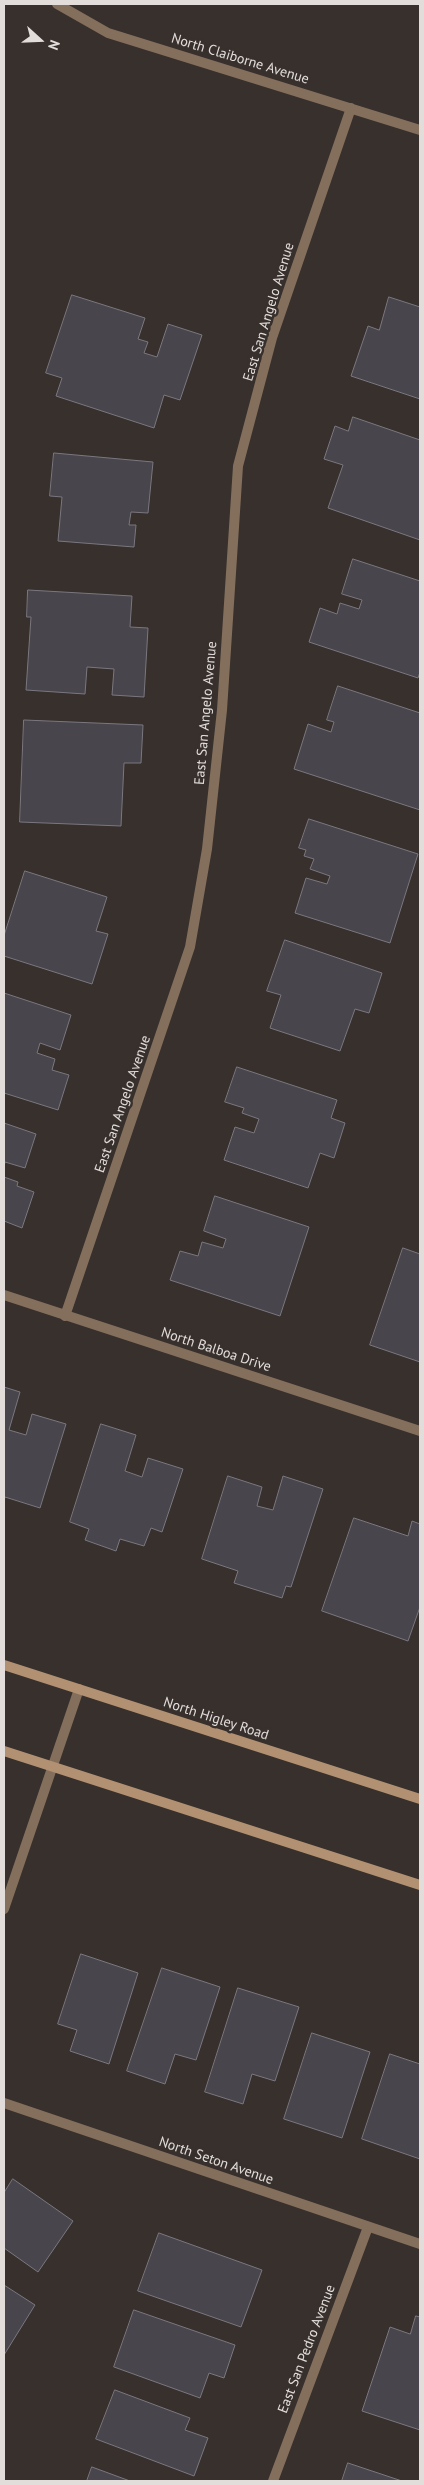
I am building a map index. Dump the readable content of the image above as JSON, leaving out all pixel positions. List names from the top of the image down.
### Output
{
  "streets": {
    "main road": ["North Higley Road"],
    "street": [
      "North Claiborne Avenue",
      "East San Angelo Avenue",
      "North Balboa Drive",
      "North Seton Avenue",
      "East San Pedro Avenue"
    ]
  },
  "crossings": [
    ["North Claiborne Avenue", "East San Angelo Avenue"],
    ["East San Angelo Avenue", "North Balboa Drive"],
    ["North Seton Avenue", "East San Pedro Avenue"]
  ],
  "north": "right"
}
